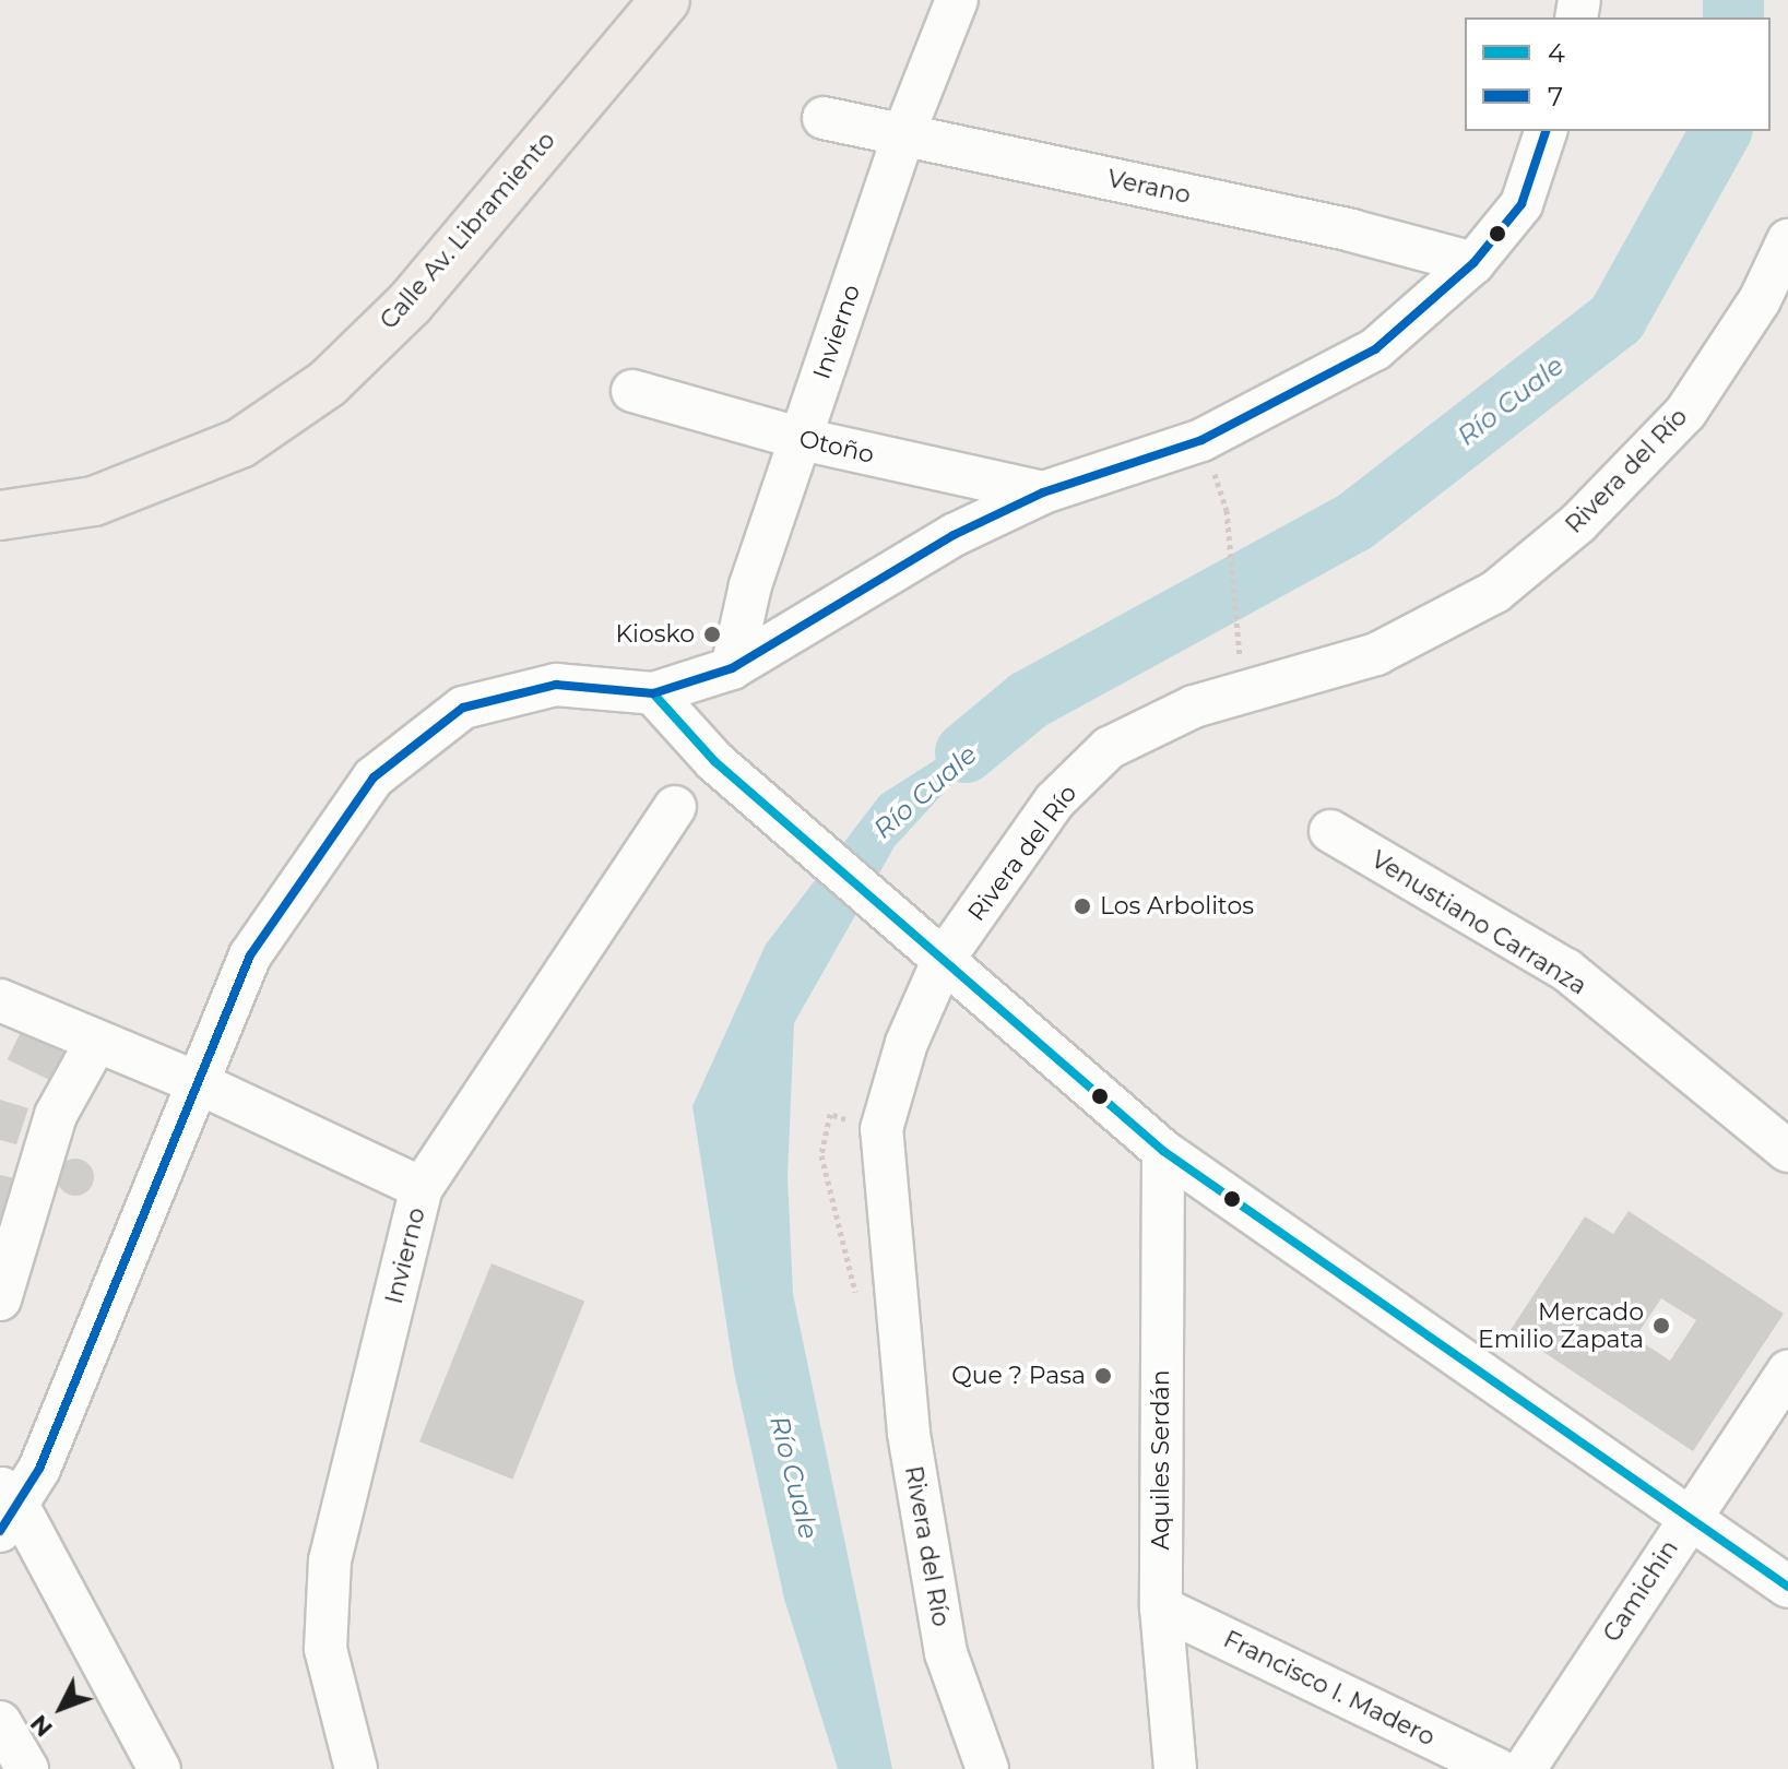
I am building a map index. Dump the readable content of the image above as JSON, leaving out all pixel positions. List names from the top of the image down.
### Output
{
  "streets": {
    "main road": ["Calle Av. Libramiento"],
    "street": [
      "Verano",
      "Invierno",
      "Otoño",
      "Rivera del Río",
      "Venustiano Carranza",
      "Aquiles Serdán",
      "Camichin",
      "Francisco I. Madero"
    ]
  },
  "crossings": [
    ["Verano", "Invierno"],
    ["Invierno", "Otoño"],
    ["Aquiles Serdán", "Francisco I. Madero"]
  ],
  "water": ["Río Cuale"],
  "places": [
    "Kiosko",
    "Los Arbolitos",
    "Mercado Emilio Zapata",
    "Que ? Pasa"
  ],
  "lines": ["transit line 7", "transit line 4"],
  "legend": ["4", "7"],
  "north": "bottom left"
}
